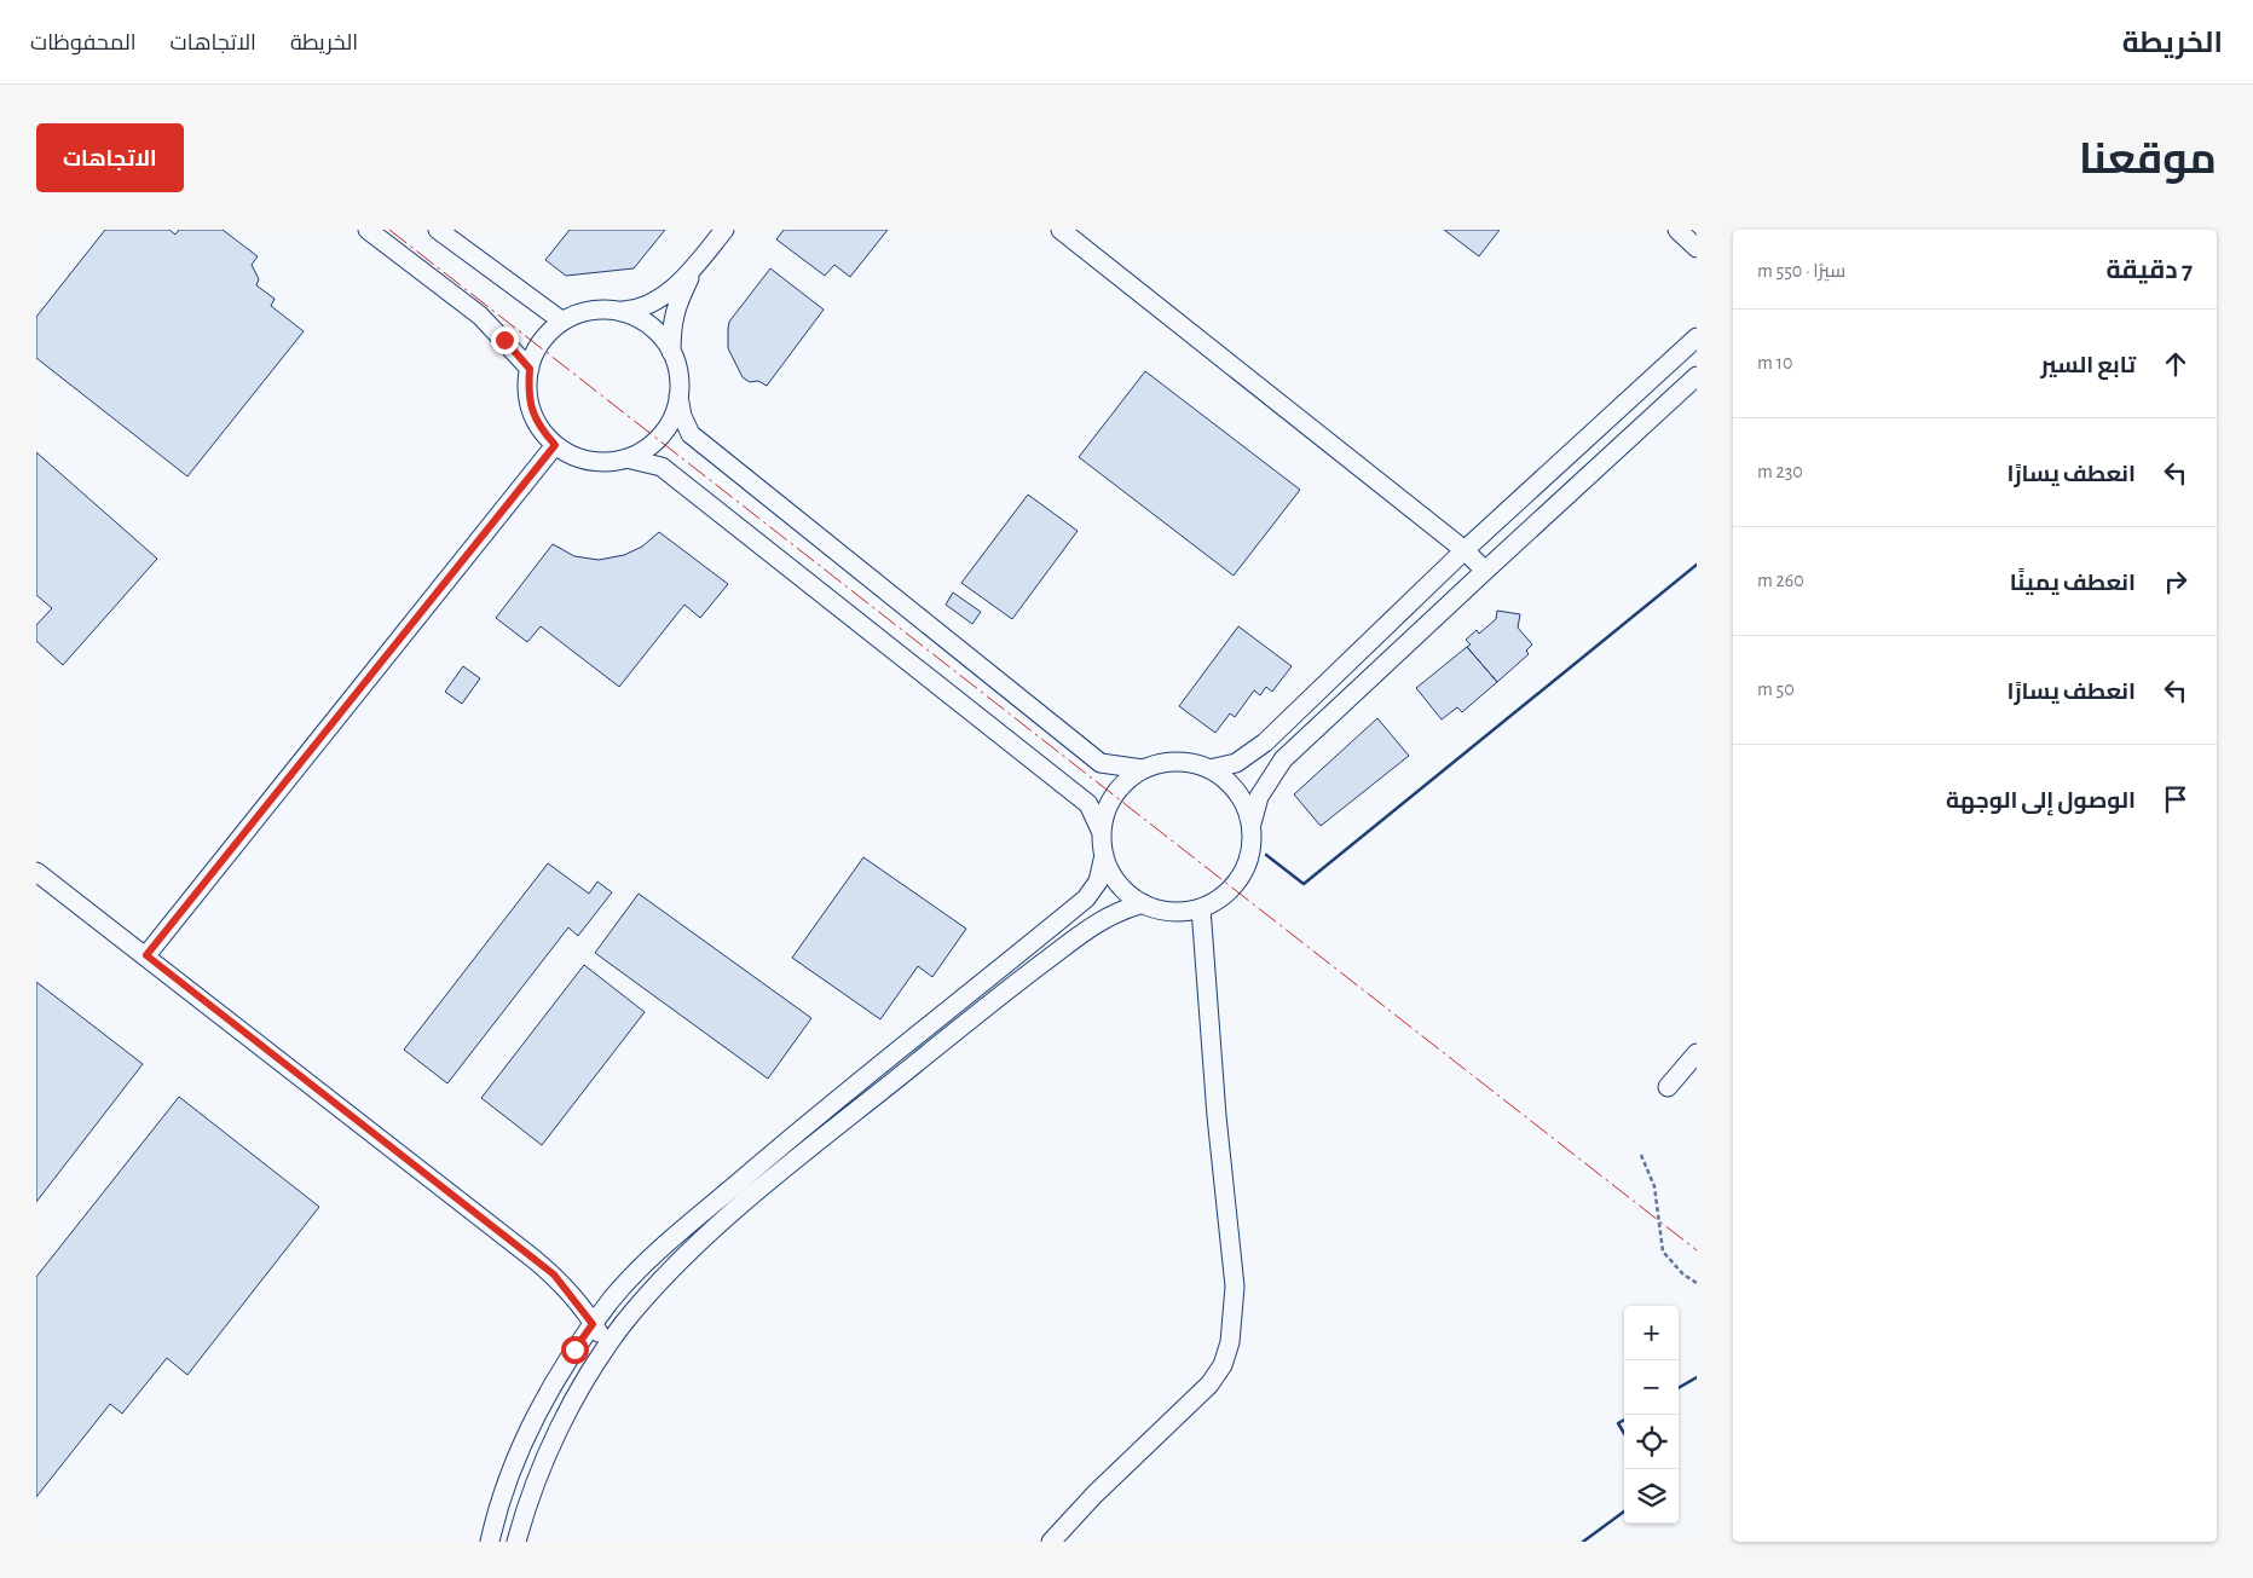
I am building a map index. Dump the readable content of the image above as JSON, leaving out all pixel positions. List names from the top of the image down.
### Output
{
  "page": {
    "header": "الخريطة",
    "nav": ["الخريطة", "الاتجاهات", "المحفوظات"],
    "title": "موقعنا",
    "buttons": "الاتجاهات",
    "heading": ["7 دقيقة", "سيرًا · 550 m"],
    "list": [
      ["تابع السير", "10 m"],
      ["انعطف يسارًا", "230 m"],
      ["انعطف يمينًا", "260 m"],
      ["انعطف يسارًا", "50 m"],
      "الوصول إلى الوجهة"
    ],
    "map_buttons": ["+", "−"]
  }
}
